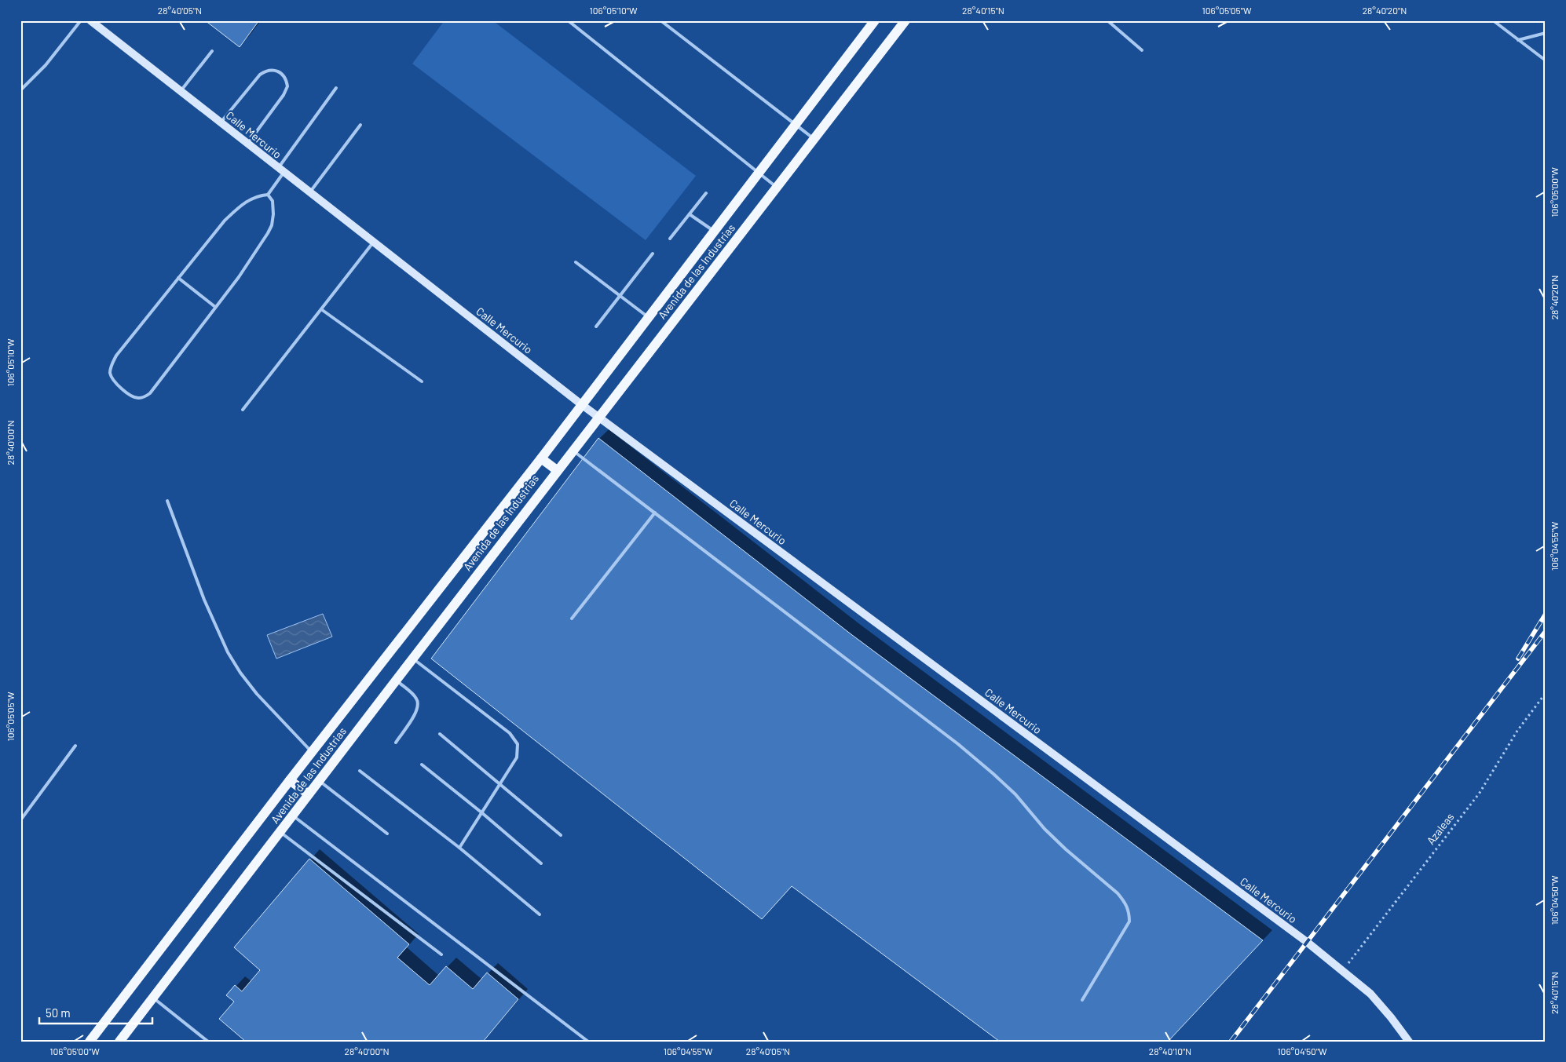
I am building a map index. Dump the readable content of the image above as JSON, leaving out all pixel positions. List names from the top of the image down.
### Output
{
  "streets": {
    "main road": ["Calle Mercurio", "Avenida de las Industrias"],
    "path": ["Azaleas"]
  },
  "crossings": [
    ["Calle Mercurio", "Avenida de las Industrias"],
    ["Calle Mercurio", "Azaleas"]
  ],
  "scale_bar": "50 m",
  "coordinates": [
    "28°40'05\"N",
    "106°05'10\"W",
    "28°40'15\"N",
    "106°05'05\"W",
    "28°40'20\"N",
    "106°05'00\"W",
    "28°40'00\"N",
    "106°04'55\"W",
    "106°04'50\"W",
    "28°40'10\"N"
  ]
}
